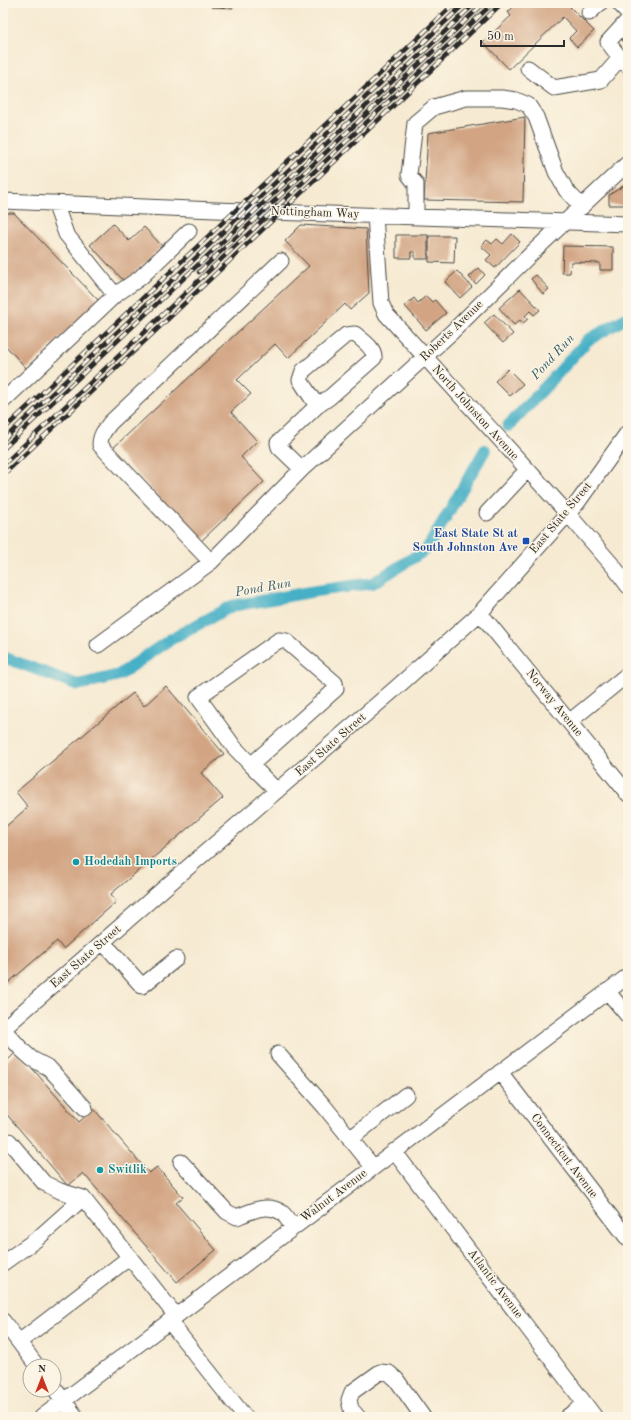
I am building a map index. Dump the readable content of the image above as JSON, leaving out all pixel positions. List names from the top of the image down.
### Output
{
  "streets": {
    "street": [
      "Nottingham Way",
      "Roberts Avenue",
      "North Johnston Avenue",
      "East State Street",
      "Norway Avenue",
      "Connecticut Avenue",
      "Walnut Avenue",
      "Atlantic Avenue"
    ]
  },
  "crossings": [
    ["Nottingham Way", "Roberts Avenue"],
    ["Nottingham Way", "North Johnston Avenue"],
    ["Roberts Avenue", "North Johnston Avenue"],
    ["North Johnston Avenue", "East State Street"],
    ["East State Street", "Norway Avenue"],
    ["Connecticut Avenue", "Walnut Avenue"],
    ["Walnut Avenue", "Atlantic Avenue"]
  ],
  "water": ["Pond Run"],
  "places": {
    "transit": ["East State St at South Johnston Ave"],
    "other": ["Hodedah Imports", "Switlik"]
  },
  "scale_bar": "50 m",
  "north": "top"
}
